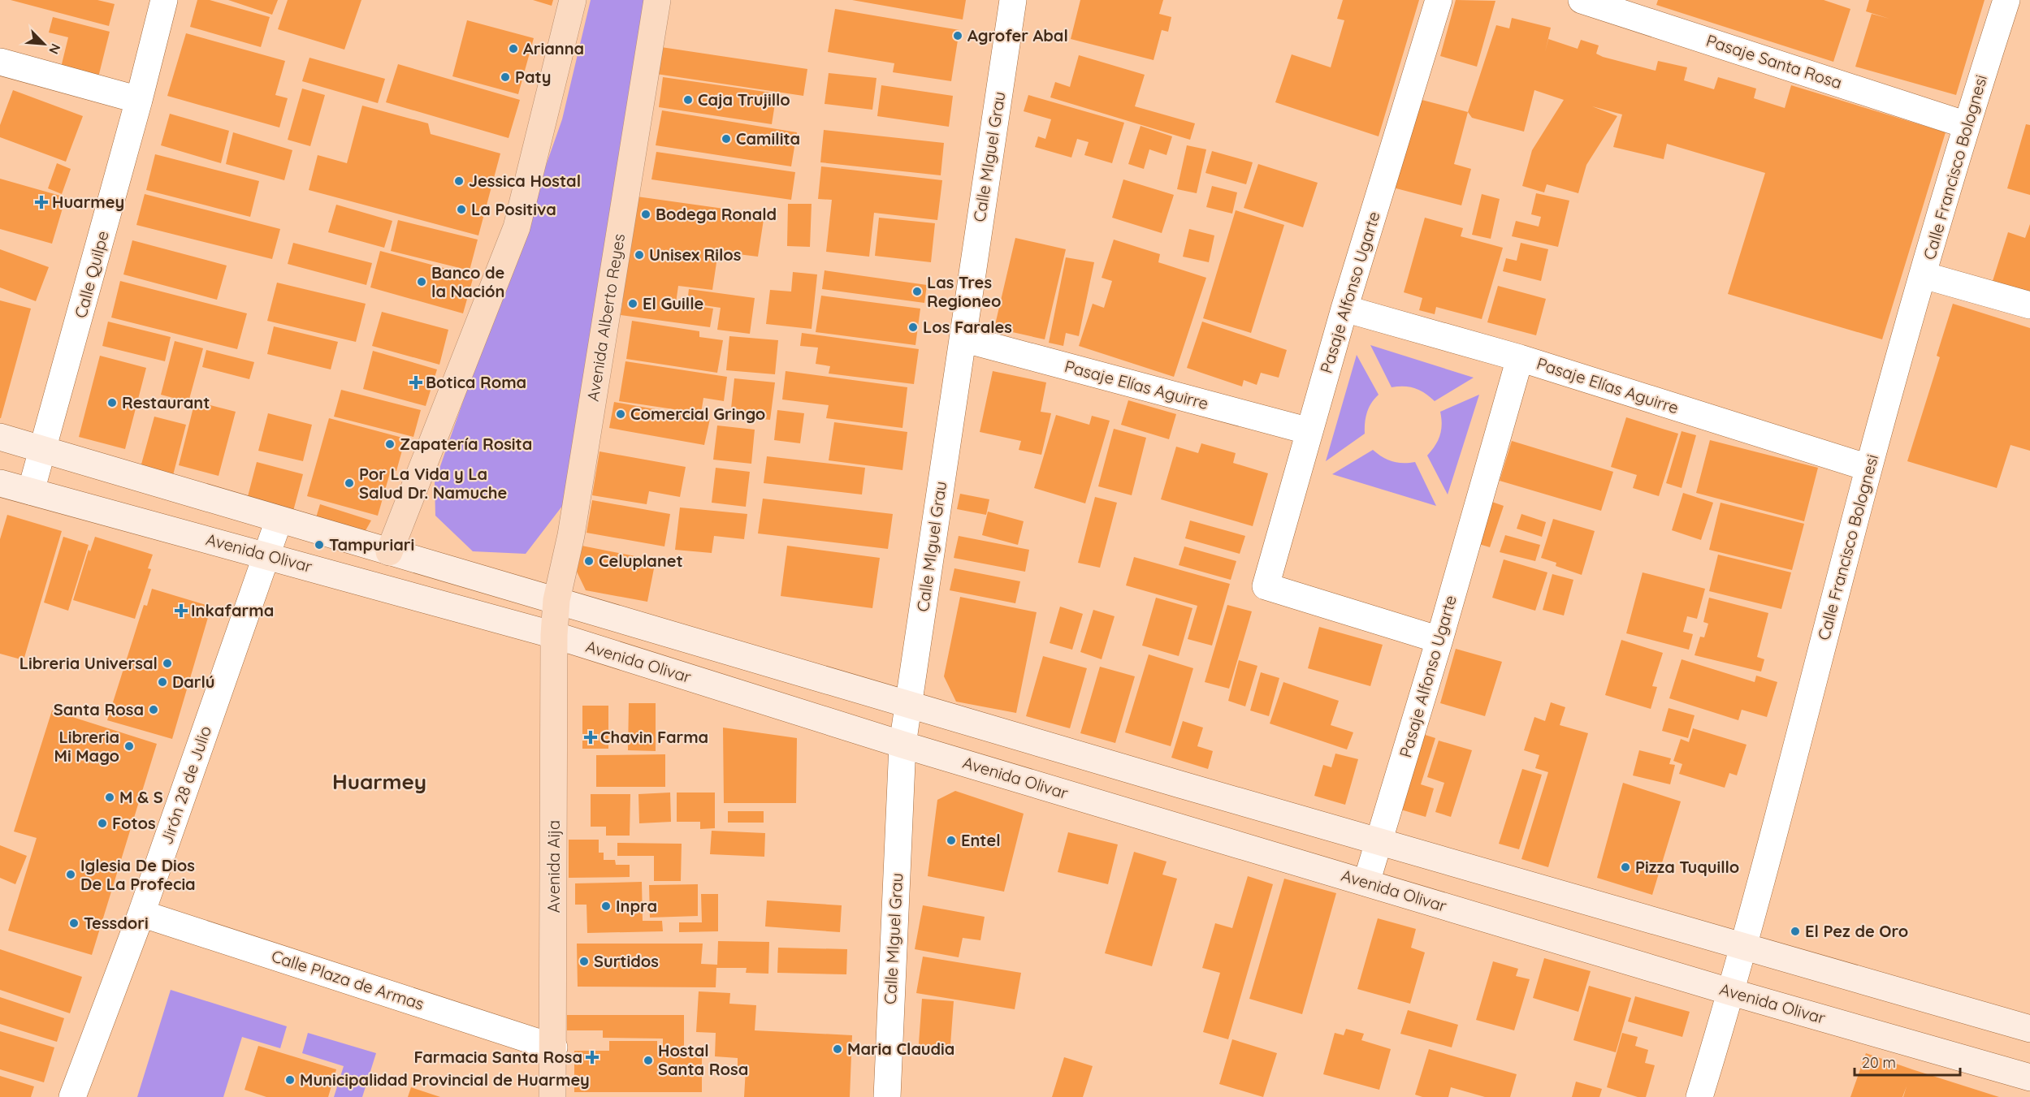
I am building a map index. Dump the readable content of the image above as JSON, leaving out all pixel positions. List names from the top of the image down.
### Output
{
  "streets": {
    "main road": ["Avenida Alberto Reyes", "Avenida Aija"],
    "street": [
      "Pasaje Santa Rosa",
      "Calle MIguel Grau",
      "Calle Francisco Bolognesi",
      "Calle Quilpe",
      "Pasaje Alfonso Ugarte",
      "Pasaje Elías Aguirre",
      "Avenida Olivar",
      "Jirón 28 de Julio",
      "Calle Plaza de Armas"
    ]
  },
  "crossings": [
    ["Pasaje Santa Rosa", "Calle Francisco Bolognesi"],
    ["Calle MIguel Grau", "Pasaje Elías Aguirre"],
    ["Calle MIguel Grau", "Avenida Olivar"],
    ["Calle Francisco Bolognesi", "Pasaje Elías Aguirre"],
    ["Calle Francisco Bolognesi", "Avenida Olivar"],
    ["Calle Quilpe", "Avenida Olivar"],
    ["Pasaje Alfonso Ugarte", "Pasaje Elías Aguirre"],
    ["Pasaje Alfonso Ugarte", "Avenida Olivar"],
    ["Avenida Alberto Reyes", "Avenida Olivar"],
    ["Avenida Alberto Reyes", "Avenida Aija"],
    ["Avenida Olivar", "Jirón 28 de Julio"],
    ["Avenida Olivar", "Avenida Aija"],
    ["Jirón 28 de Julio", "Calle Plaza de Armas"],
    ["Avenida Aija", "Calle Plaza de Armas"]
  ],
  "districts": ["Huarmey"],
  "places": {
    "other": [
      "Agrofer Abal",
      "Arianna",
      "Paty",
      "Caja Trujillo",
      "Camilita",
      "Jessica Hostal",
      "La Positiva",
      "Bodega Ronald",
      "Unisex Rilos",
      "Banco de la Nación",
      "Las Tres Regioneo",
      "El Guille",
      "Los Farales",
      "Restaurant",
      "Comercial Gringo",
      "Zapatería Rosita",
      "Por La Vida y La Salud Dr. Namuche",
      "Tampuriari",
      "Celuplanet",
      "Libreria Universal",
      "Darlú",
      "Santa Rosa",
      "Libreria Mi Mago",
      "M & S",
      "Fotos",
      "Entel",
      "Pizza Tuquillo",
      "Iglesia De Dios De La Profecia",
      "Inpra",
      "Tessdori",
      "El Pez de Oro",
      "Surtidos",
      "Maria Claudia",
      "Hostal Santa Rosa",
      "Municipalidad Provincial de Huarmey"
    ],
    "health": [
      "Huarmey",
      "Botica Roma",
      "Inkafarma",
      "Chavin Farma",
      "Farmacia Santa Rosa"
    ]
  },
  "scale_bar": "20 m",
  "north": "bottom right"
}
